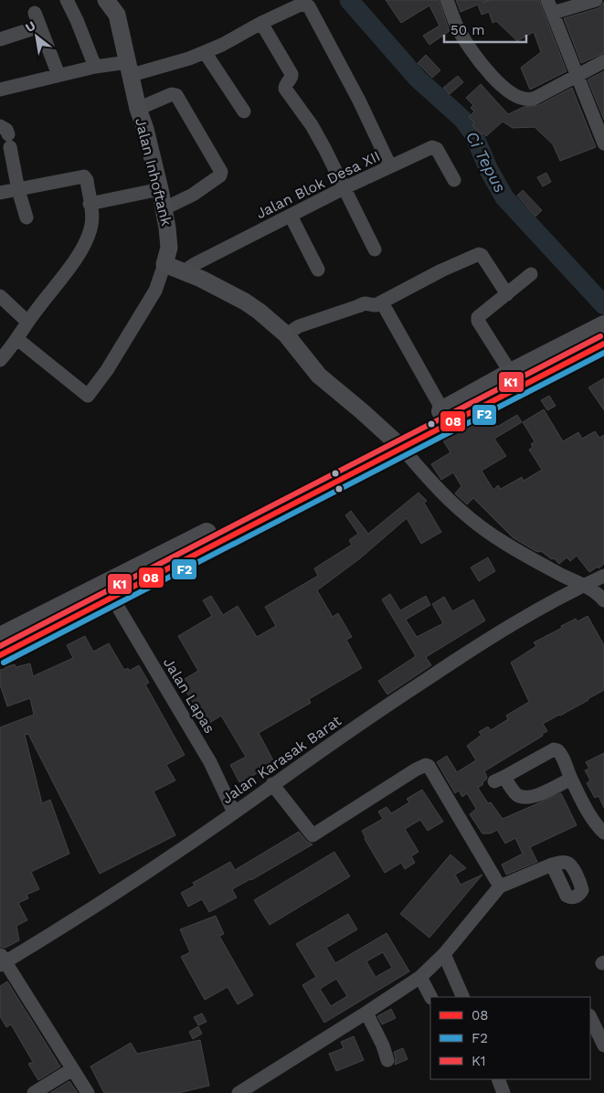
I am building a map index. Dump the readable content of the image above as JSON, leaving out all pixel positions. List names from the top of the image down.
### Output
{
  "streets": {
    "main road": ["Jalan Inhoftank"],
    "street": ["Jalan Blok Desa XII", "Jalan Lapas", "Jalan Karasak Barat"]
  },
  "crossings": [
    ["Jalan Lapas", "Jalan Karasak Barat"]
  ],
  "water": ["Ci Tepus"],
  "lines": ["transit line K1", "transit line 08", "transit line F2"],
  "legend": ["08", "F2", "K1"],
  "scale_bar": "50 m",
  "north": "top left"
}
